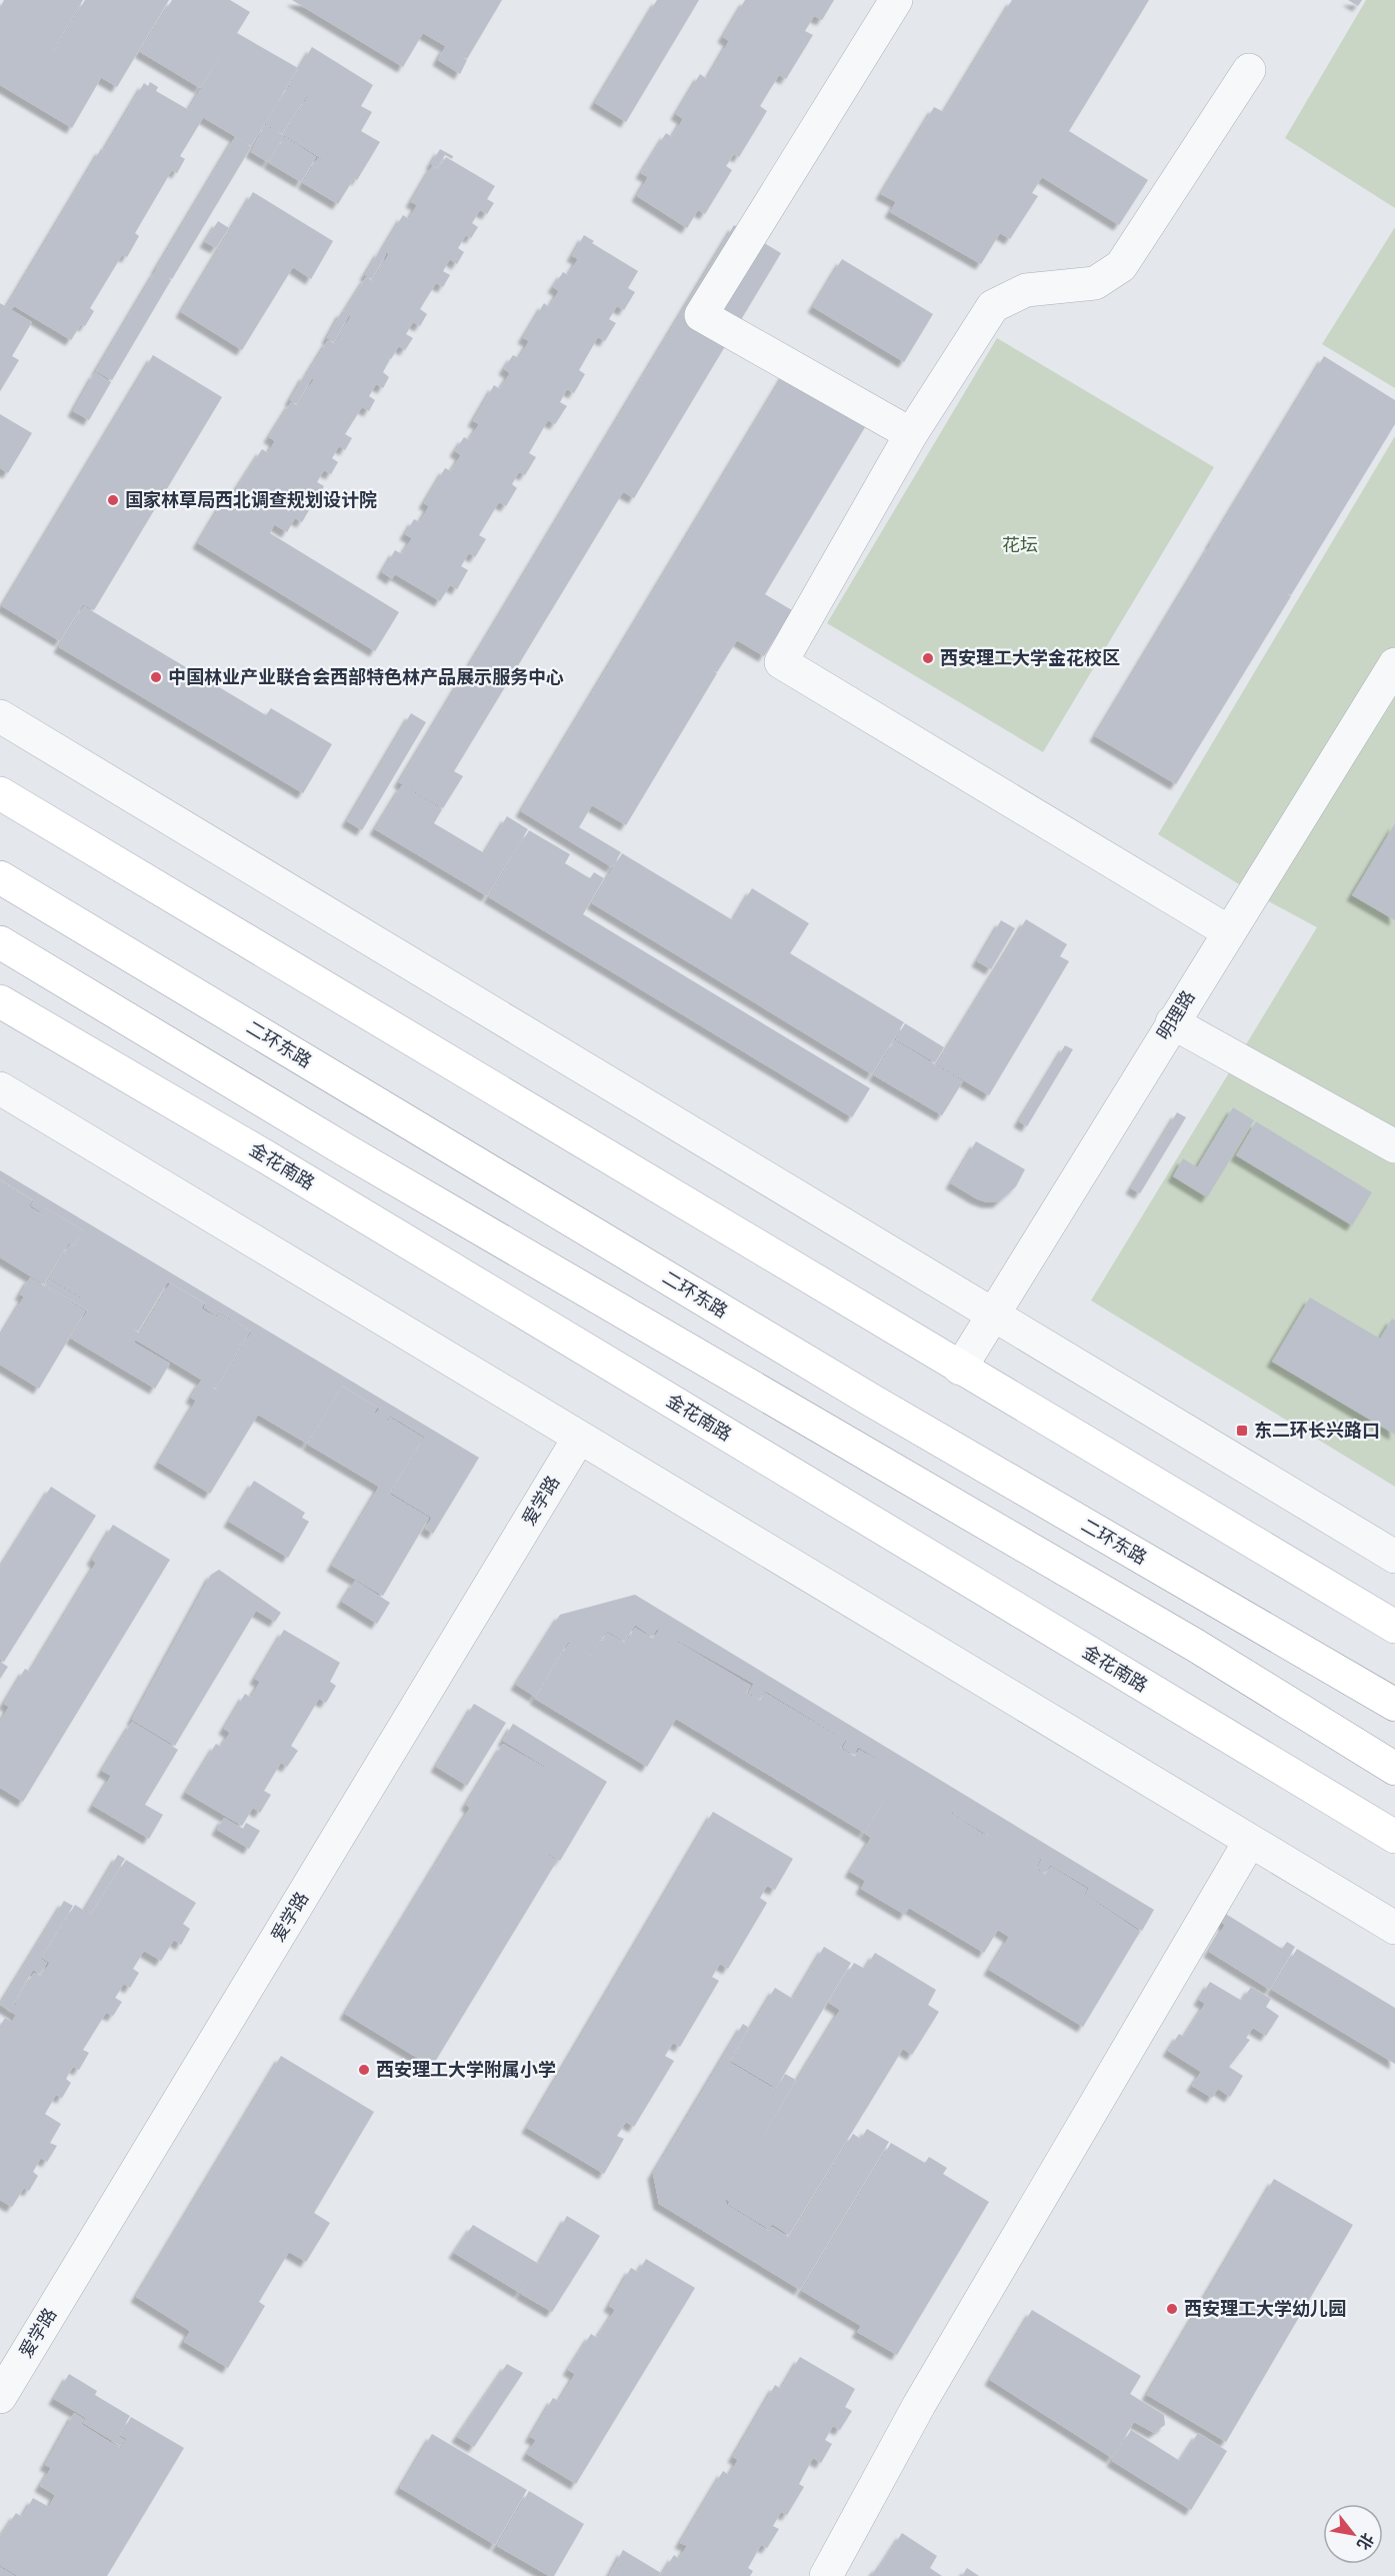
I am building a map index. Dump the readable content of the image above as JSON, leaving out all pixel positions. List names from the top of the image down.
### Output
{
  "streets": {
    "main road": ["二环东路", "金花南路"],
    "street": ["明理路", "爱学路"]
  },
  "parks": ["花坛"],
  "places": {
    "other": [
      "国家林草局西北调查规划设计院",
      "西安理工大学金花校区",
      "中国林业产业联合会西部特色林产品展示服务中心",
      "西安理工大学附属小学",
      "西安理工大学幼儿园"
    ],
    "transit": ["东二环长兴路口"]
  },
  "north": "bottom right"
}
